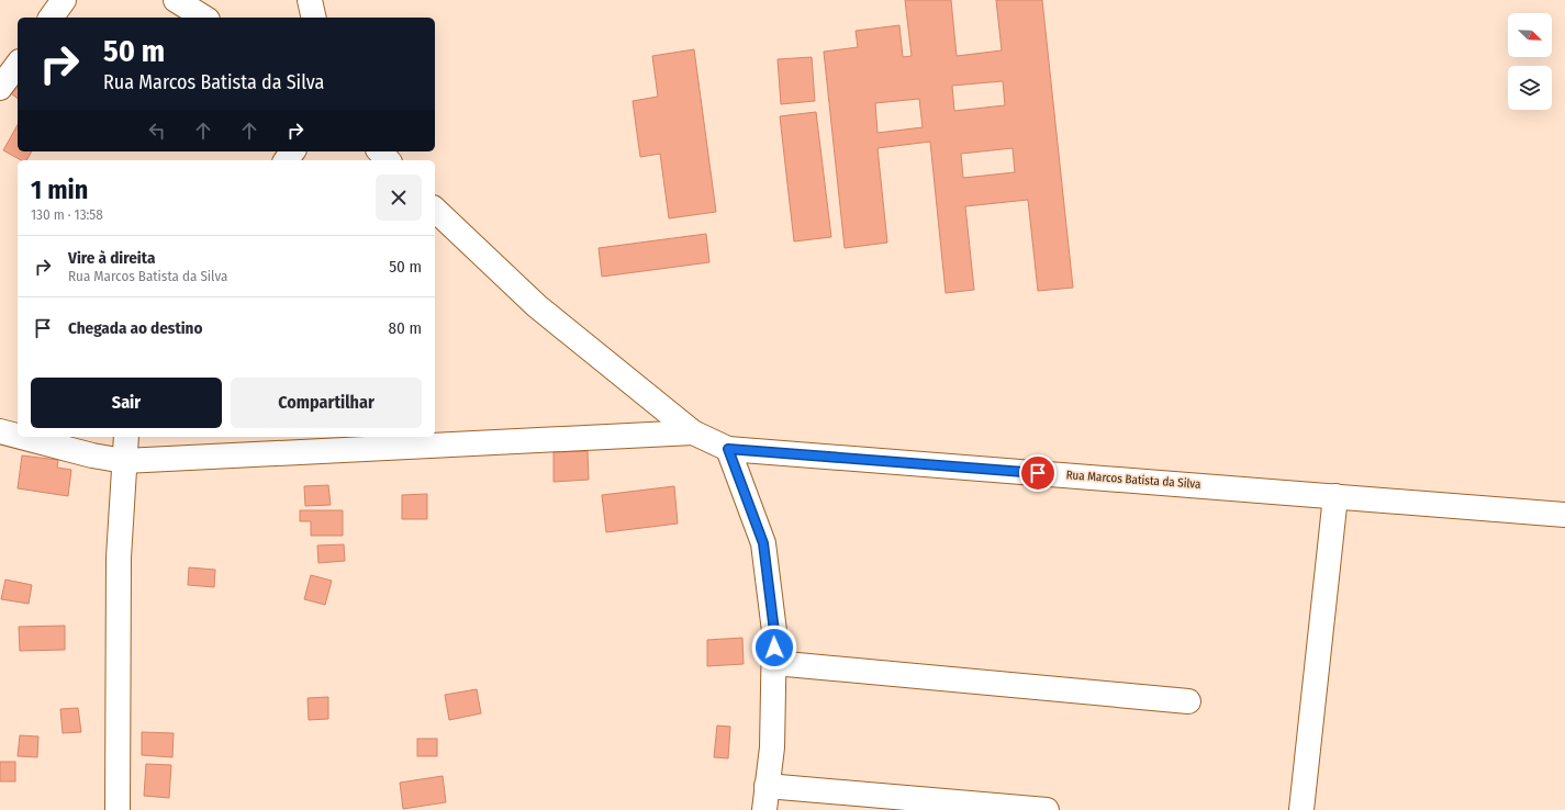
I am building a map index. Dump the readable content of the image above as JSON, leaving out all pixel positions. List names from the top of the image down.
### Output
{
  "streets": {
    "street": ["Rua Marcos Batista da Silva"]
  },
  "north": "bottom right",
  "page": {
    "turn": ["50 m", "Rua Marcos Batista da Silva"],
    "heading": ["1 min", "130 m · 13:58"],
    "list": [
      {
        "name": "Vire à direita",
        "note": "Rua Marcos Batista da Silva",
        "value": "50 m"
      },
      {
        "name": "Chegada ao destino",
        "value": "80 m"
      }
    ],
    "buttons": ["Sair", "Compartilhar"]
  }
}
